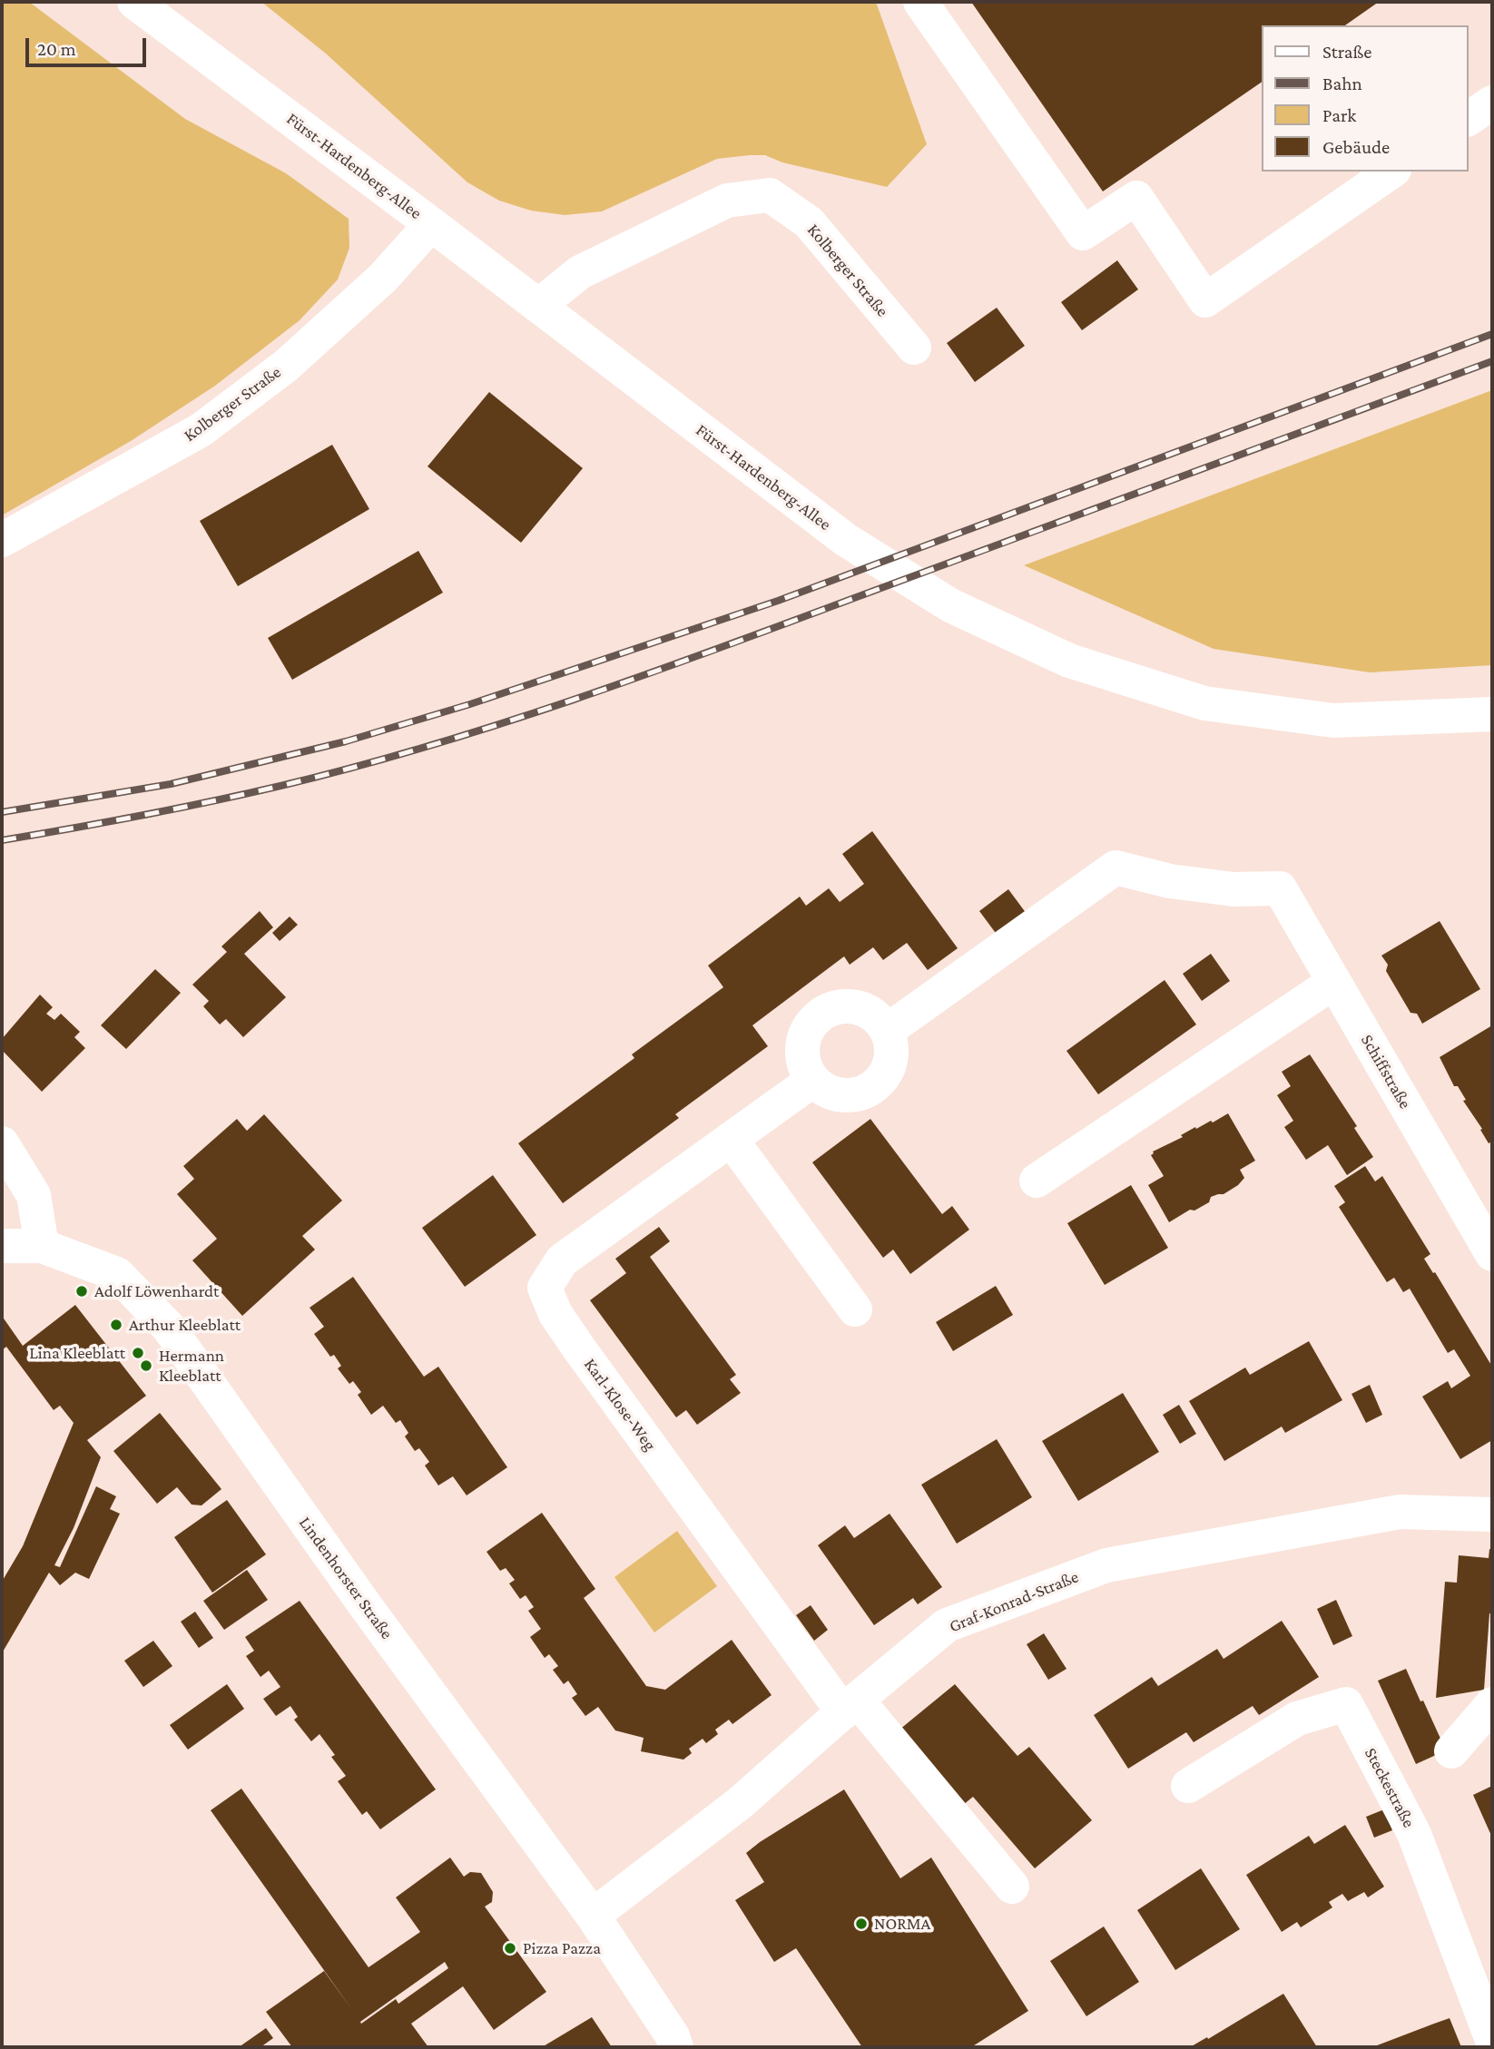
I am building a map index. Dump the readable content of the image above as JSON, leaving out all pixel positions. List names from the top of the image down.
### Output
{
  "streets": {
    "street": [
      "Fürst-Hardenberg-Allee",
      "Kolberger Straße",
      "Schiffstraße",
      "Karl-Klose-Weg",
      "Lindenhorster Straße",
      "Graf-Konrad-Straße",
      "Steckestraße"
    ]
  },
  "crossings": [
    ["Fürst-Hardenberg-Allee", "Kolberger Straße"],
    ["Schiffstraße", "Karl-Klose-Weg"],
    ["Karl-Klose-Weg", "Graf-Konrad-Straße"],
    ["Lindenhorster Straße", "Graf-Konrad-Straße"]
  ],
  "places": [
    "Adolf Löwenhardt",
    "Arthur Kleeblatt",
    "Lina Kleeblatt",
    "Hermann Kleeblatt",
    "NORMA",
    "Pizza Pazza"
  ],
  "legend": [
    "Straße",
    "Bahn",
    "Park",
    "Gebäude"
  ],
  "scale_bar": "20 m"
}
